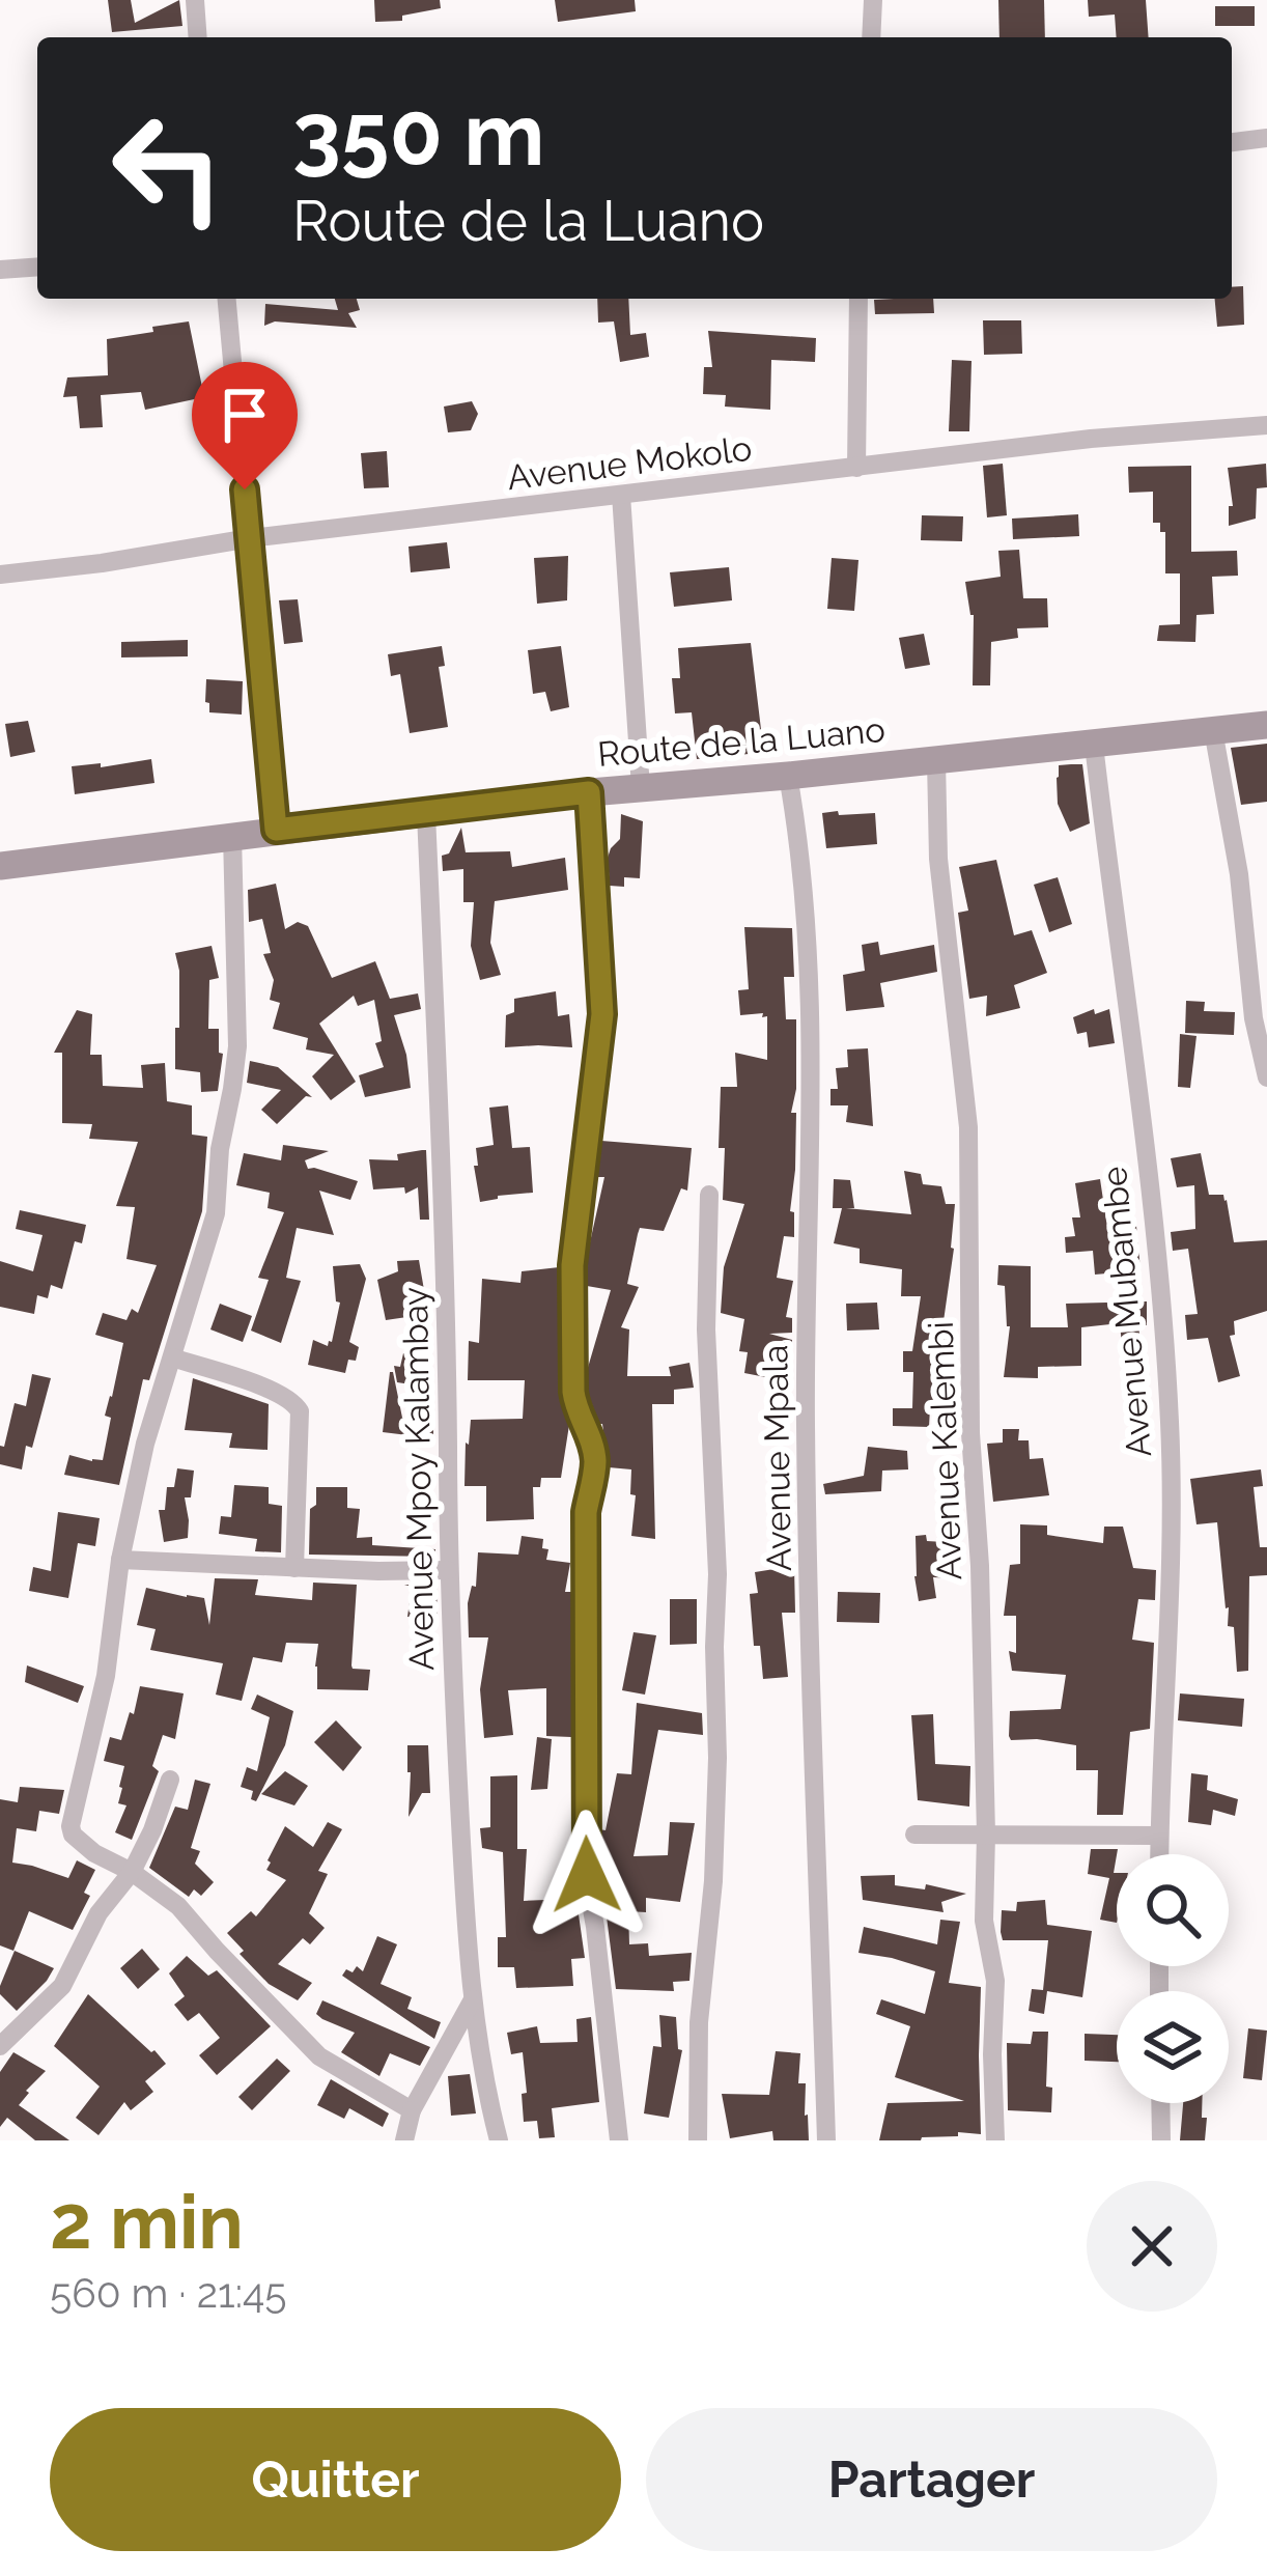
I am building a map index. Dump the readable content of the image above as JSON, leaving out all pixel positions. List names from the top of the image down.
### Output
{
  "streets": {
    "street": [
      "Avenue Mokolo",
      "Route de la Luano",
      "Avenue Mubambe",
      "Avenue Kalembi",
      "Avenue Mpala",
      "Avenue Mpoy Kalambay"
    ]
  },
  "crossings": [
    ["Route de la Luano", "Avenue Mubambe"],
    ["Route de la Luano", "Avenue Kalembi"],
    ["Route de la Luano", "Avenue Mpala"],
    ["Route de la Luano", "Avenue Mpoy Kalambay"]
  ],
  "page": {
    "turn": ["350 m", "Route de la Luano"],
    "heading": ["2 min", "560 m · 21:45"],
    "buttons": ["Quitter", "Partager"]
  }
}
